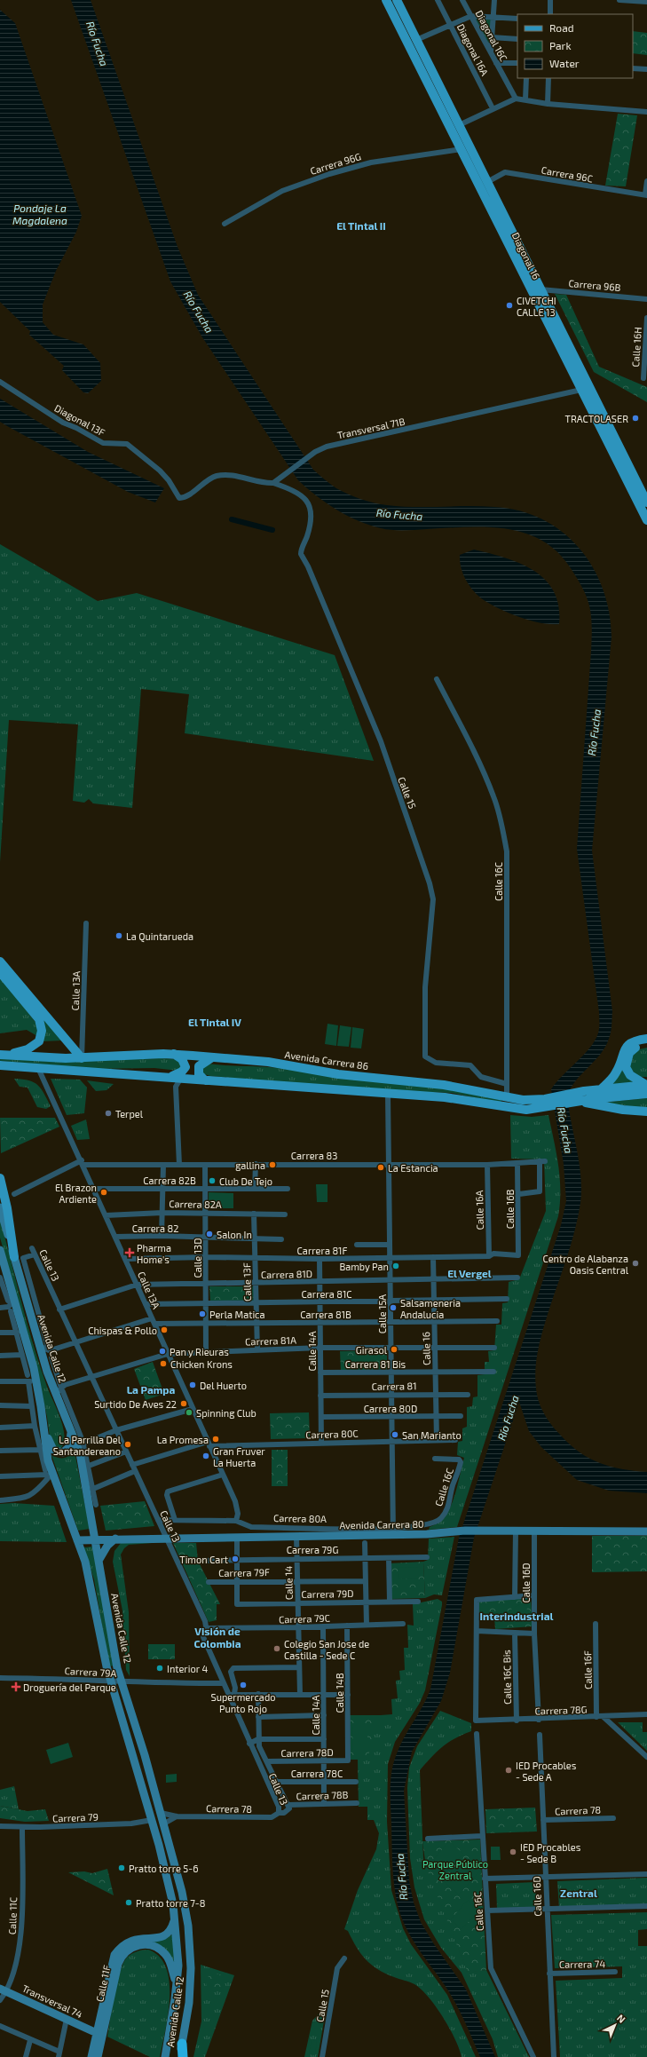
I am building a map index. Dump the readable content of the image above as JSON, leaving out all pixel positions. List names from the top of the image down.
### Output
{
  "streets": {
    "main road": [
      "Diagonal 16",
      "Avenida Carrera 86",
      "Avenida Calle 12",
      "Avenida Carrera 80",
      "Calle 11F",
      "Transversal 74"
    ],
    "street": [
      "Diagonal 16C",
      "Diagonal 16A",
      "Carrera 96G",
      "Carrera 96C",
      "Carrera 96B",
      "Calle 16H",
      "Diagonal 13F",
      "Transversal 71B",
      "Calle 15",
      "Calle 16C",
      "Calle 13A",
      "Carrera 83",
      "Carrera 82B",
      "Carrera 82A",
      "Calle 16B",
      "Calle 16A",
      "Carrera 82",
      "Carrera 81F",
      "Calle 13D",
      "Calle 13",
      "Carrera 81D",
      "Calle 13F",
      "Carrera 81C",
      "Carrera 81B",
      "Calle 15A",
      "Carrera 81A",
      "Calle 16",
      "Calle 14A",
      "Carrera 81 Bis",
      "Carrera 81",
      "Carrera 80D",
      "Carrera 80C",
      "Carrera 80A",
      "Carrera 79G",
      "Carrera 79F",
      "Calle 14",
      "Calle 16D",
      "Carrera 79D",
      "Carrera 79C",
      "Calle 16F",
      "Carrera 79A",
      "Calle 16C Bis",
      "Calle 14B",
      "Carrera 78G",
      "Carrera 78D",
      "Carrera 78C",
      "Carrera 78B",
      "Carrera 78",
      "Carrera 79",
      "Calle 11C",
      "Carrera 74"
    ]
  },
  "crossings": [
    ["Carrera 96G", "Diagonal 16"],
    ["Carrera 96C", "Diagonal 16"],
    ["Diagonal 16", "Carrera 96B"],
    ["Diagonal 16", "Transversal 71B"],
    ["Diagonal 13F", "Transversal 71B"],
    ["Diagonal 13F", "Calle 15"],
    ["Transversal 71B", "Calle 15"],
    ["Calle 15", "Calle 16C"],
    ["Calle 16C", "Avenida Carrera 86"],
    ["Calle 16C", "Carrera 80A"],
    ["Calle 13A", "Avenida Carrera 86"],
    ["Calle 13A", "Carrera 83"],
    ["Calle 13A", "Carrera 82B"],
    ["Calle 13A", "Carrera 82A"],
    ["Calle 13A", "Carrera 82"],
    ["Calle 13A", "Carrera 81F"],
    ["Calle 13A", "Carrera 81D"],
    ["Calle 13A", "Carrera 81C"],
    ["Calle 13A", "Carrera 81B"],
    ["Calle 13A", "Carrera 81A"],
    ["Calle 13A", "Carrera 80C"],
    ["Calle 13A", "Carrera 80A"],
    ["Avenida Carrera 86", "Calle 15A"],
    ["Carrera 83", "Calle 16B"],
    ["Carrera 83", "Calle 16A"],
    ["Carrera 83", "Calle 13D"],
    ["Carrera 83", "Calle 15A"],
    ["Carrera 82B", "Calle 13D"],
    ["Carrera 82A", "Calle 13D"],
    ["Carrera 82A", "Calle 13F"],
    ["Calle 16B", "Carrera 81F"],
    ["Calle 16A", "Carrera 81F"],
    ["Carrera 82", "Calle 13D"],
    ["Carrera 82", "Calle 13F"],
    ["Carrera 81F", "Calle 13D"],
    ["Carrera 81F", "Calle 13F"],
    ["Carrera 81F", "Calle 15A"],
    ["Carrera 81F", "Calle 16"],
    ["Carrera 81F", "Calle 14A"],
    ["Calle 13D", "Carrera 81D"],
    ["Calle 13D", "Carrera 81C"],
    ["Calle 13D", "Carrera 81B"],
    ["Calle 13D", "Carrera 81A"],
    ["Calle 13", "Carrera 81D"],
    ["Calle 13", "Carrera 81B"],
    ["Calle 13", "Carrera 81A"],
    ["Calle 13", "Carrera 80C"],
    ["Calle 13", "Carrera 80A"],
    ["Calle 13", "Avenida Carrera 80"],
    ["Calle 13", "Carrera 79C"],
    ["Calle 13", "Carrera 79A"],
    ["Calle 13", "Carrera 78"],
    ["Carrera 81D", "Calle 13F"],
    ["Carrera 81D", "Calle 15A"],
    ["Carrera 81D", "Calle 16"],
    ["Carrera 81D", "Calle 14A"],
    ["Calle 13F", "Carrera 81C"],
    ["Calle 13F", "Carrera 81B"],
    ["Calle 13F", "Carrera 81A"],
    ["Carrera 81C", "Calle 15A"],
    ["Carrera 81C", "Calle 16"],
    ["Carrera 81C", "Calle 14A"],
    ["Carrera 81B", "Calle 15A"],
    ["Carrera 81B", "Calle 16"],
    ["Carrera 81B", "Calle 14A"],
    ["Calle 15A", "Carrera 81A"],
    ["Calle 15A", "Carrera 81 Bis"],
    ["Calle 15A", "Carrera 81"],
    ["Calle 15A", "Carrera 80D"],
    ["Calle 15A", "Carrera 80C"],
    ["Calle 15A", "Carrera 80A"],
    ["Calle 15A", "Avenida Carrera 80"],
    ["Carrera 81A", "Avenida Calle 12"],
    ["Carrera 81A", "Calle 16"],
    ["Carrera 81A", "Calle 14A"],
    ["Avenida Calle 12", "Avenida Carrera 80"],
    ["Avenida Calle 12", "Carrera 79A"],
    ["Avenida Calle 12", "Carrera 78"],
    ["Avenida Calle 12", "Carrera 79"],
    ["Avenida Calle 12", "Calle 11F"],
    ["Calle 16", "Carrera 81 Bis"],
    ["Calle 16", "Carrera 81"],
    ["Calle 16", "Carrera 80D"],
    ["Calle 16", "Carrera 80C"],
    ["Calle 14A", "Carrera 81 Bis"],
    ["Calle 14A", "Carrera 81"],
    ["Calle 14A", "Carrera 80D"],
    ["Calle 14A", "Carrera 80C"],
    ["Calle 14A", "Carrera 79C"],
    ["Calle 14A", "Carrera 78D"],
    ["Calle 14A", "Carrera 78C"],
    ["Calle 14A", "Carrera 78B"],
    ["Carrera 80A", "Avenida Carrera 80"],
    ["Avenida Carrera 80", "Calle 14"],
    ["Avenida Carrera 80", "Calle 16D"],
    ["Carrera 79G", "Calle 14"],
    ["Carrera 79F", "Calle 14"],
    ["Carrera 79F", "Carrera 79D"],
    ["Calle 14", "Carrera 79D"],
    ["Calle 14", "Carrera 79C"],
    ["Calle 16D", "Carrera 78G"],
    ["Calle 16D", "Carrera 78"],
    ["Calle 16D", "Carrera 74"],
    ["Carrera 79C", "Calle 14B"],
    ["Calle 16F", "Carrera 78G"],
    ["Calle 16C Bis", "Carrera 78G"],
    ["Calle 14B", "Carrera 78D"],
    ["Carrera 79", "Calle 11C"],
    ["Calle 11C", "Transversal 74"],
    ["Calle 11F", "Transversal 74"]
  ],
  "districts": [
    "El Tintal II",
    "El Tintal IV",
    "El Vergel",
    "La Pampa",
    "Interindustrial",
    "Visión de Colombia",
    "Zentral"
  ],
  "water": ["Río Fucha", "Pondaje La Magdalena"],
  "parks": ["Parque Público Zentral"],
  "places": {
    "other": [
      "CIVETCHI CALLE 13",
      "TRACTOLASER",
      "La Quintarueda",
      "Terpel",
      "gallina",
      "La Estancia",
      "Club De Tejo",
      "El Brazon Ardiente",
      "Salon In",
      "Centro de Alabanza Oasis Central",
      "Bamby Pan",
      "Salsameneria Andalucia",
      "Perla Matica",
      "Chispas & Pollo",
      "Girasol",
      "Pan y Rieuras",
      "Chicken Krons",
      "Del Huerto",
      "Surtido De Aves 22",
      "Spinning Club",
      "San Marianto",
      "La Promesa",
      "La Parrilla Del Santandereano",
      "Gran Fruver La Huerta",
      "Timon Cart",
      "Colegio San Jose de Castilla - Sede C",
      "Interior 4",
      "Supermercado Punto Rojo",
      "IED Procables - Sede A",
      "IED Procables - Sede B",
      "Pratto torre 5-6",
      "Pratto torre 7-8"
    ],
    "health": ["Pharma Home's", "Droguería del Parque"]
  },
  "legend": ["Road", "Park", "Water"],
  "north": "top right"
}
